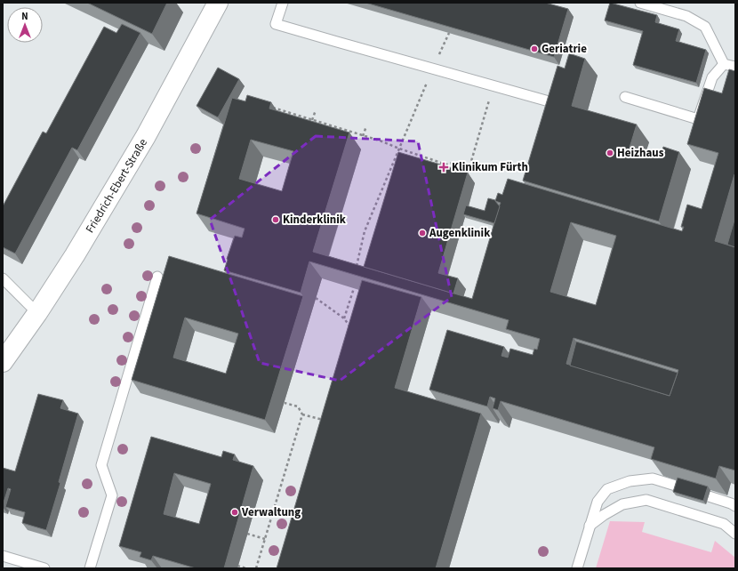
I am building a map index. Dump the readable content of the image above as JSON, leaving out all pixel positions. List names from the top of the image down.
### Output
{
  "streets": {
    "street": ["Friedrich-Ebert-Straße"]
  },
  "places": {
    "other": [
      "Geriatrie",
      "Heizhaus",
      "Kinderklinik",
      "Augenklinik",
      "Verwaltung"
    ],
    "health": ["Klinikum Fürth"]
  },
  "north": "top"
}
